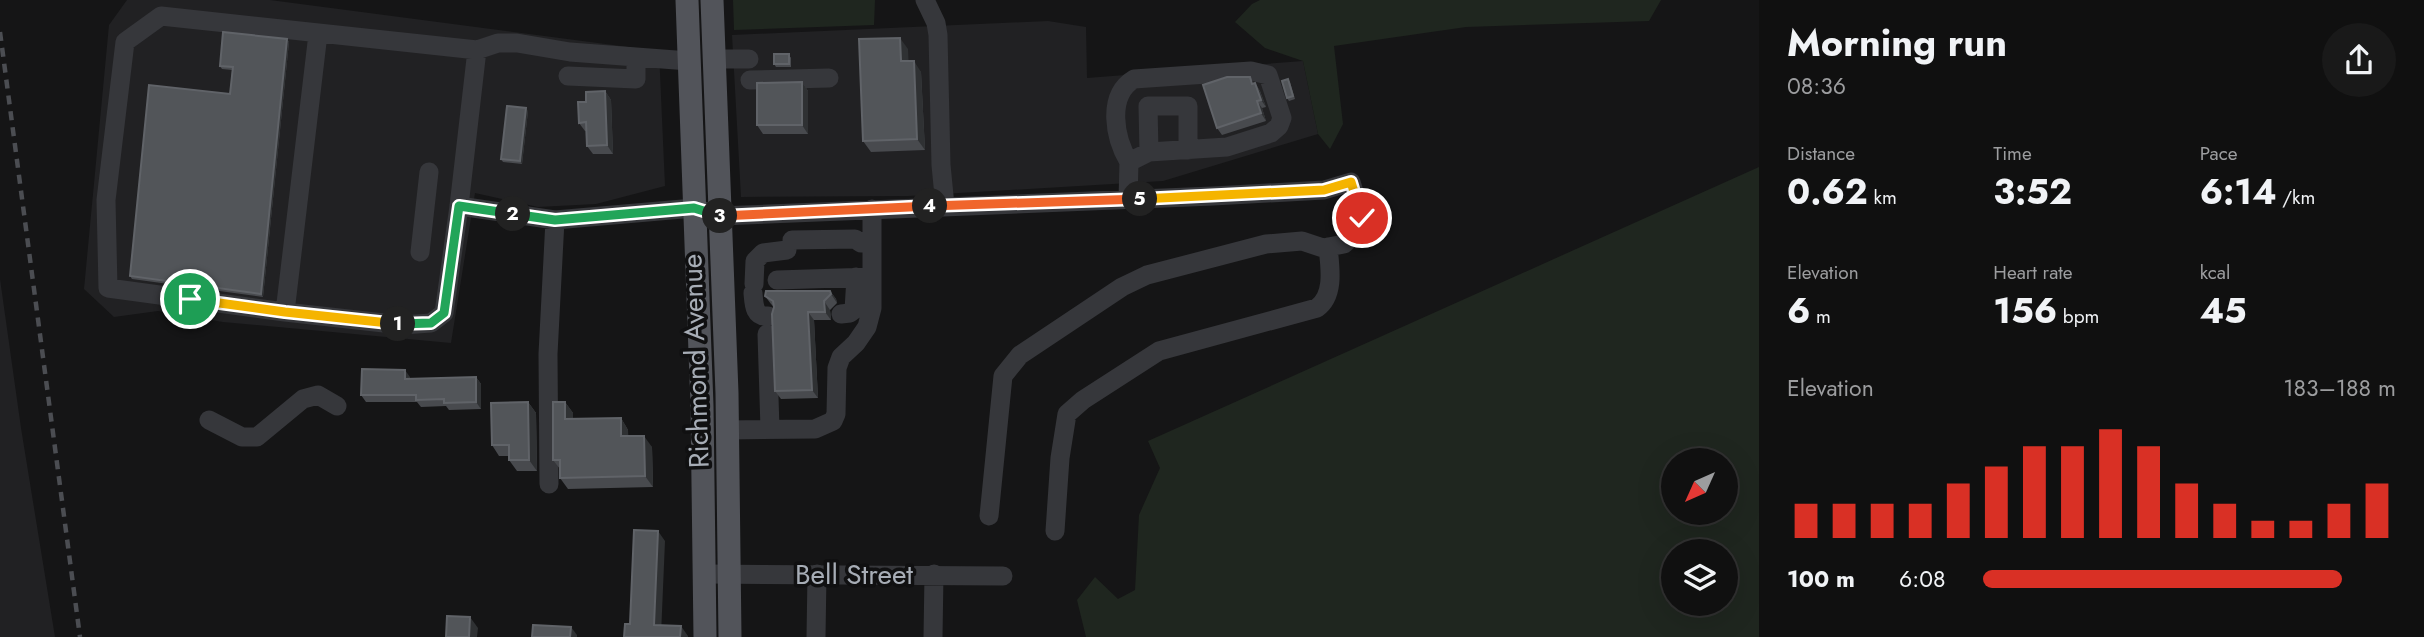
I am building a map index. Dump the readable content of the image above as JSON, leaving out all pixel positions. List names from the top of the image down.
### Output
{
  "streets": {
    "main road": ["Richmond Avenue"],
    "street": ["Bell Street"]
  },
  "crossings": [
    ["Richmond Avenue", "Bell Street"]
  ],
  "north": "bottom left",
  "page": {
    "heading": ["Morning run", "08:36"],
    "stats": [
      ["Distance", "0.62 km"],
      ["Time", "3:52"],
      ["Pace", "6:14 /km"],
      ["Elevation", "6 m"],
      ["Heart rate", "156 bpm"],
      ["kcal", "45"]
    ],
    "pins": [
      "5",
      "4",
      "2",
      "3",
      "1"
    ],
    "chart": ["Elevation", "183–188 m"],
    "list": [
      {
        "name": "100 m",
        "note": "6:08"
      }
    ]
  }
}
